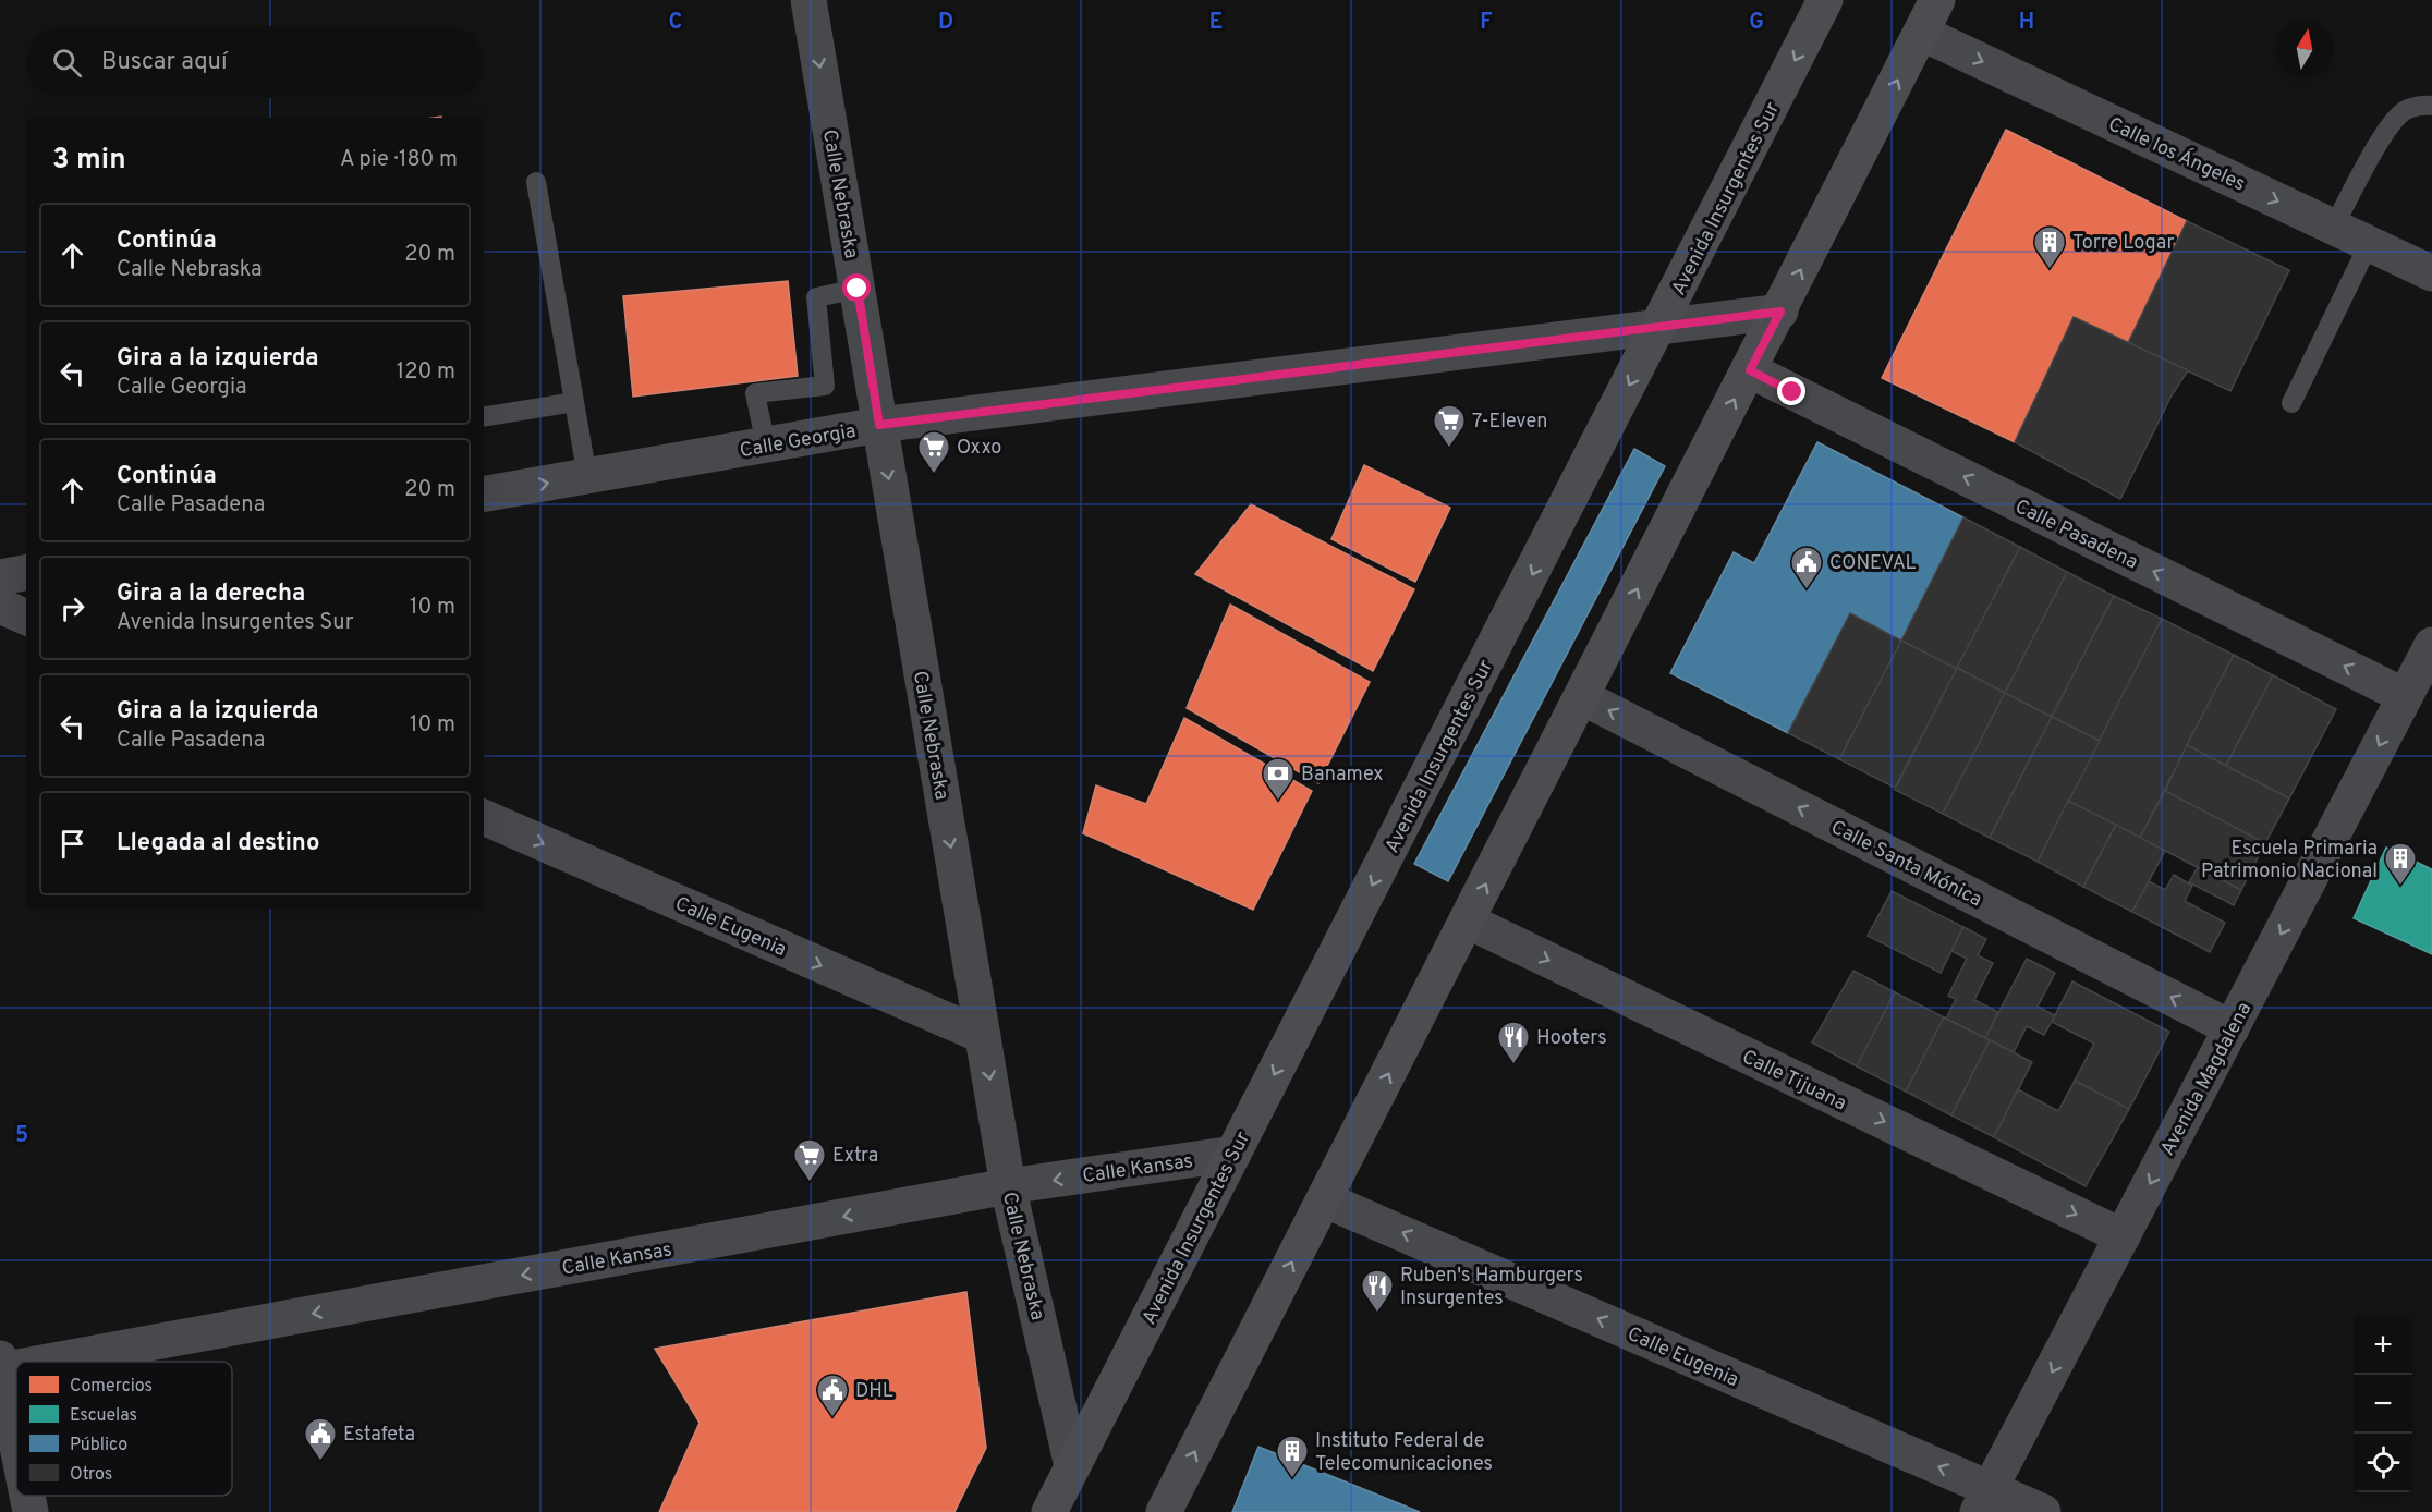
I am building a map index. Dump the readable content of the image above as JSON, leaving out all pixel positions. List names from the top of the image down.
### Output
{
  "streets": {
    "main road": ["Avenida Insurgentes Sur"],
    "street": [
      "Calle los Ángeles",
      "Calle Nebraska",
      "Calle Georgia",
      "Calle Pasadena",
      "Calle Santa Mónica",
      "Calle Eugenia",
      "Avenida Magdalena",
      "Calle Tijuana",
      "Calle Kansas"
    ]
  },
  "crossings": [
    ["Calle Nebraska", "Avenida Insurgentes Sur"],
    ["Calle Nebraska", "Calle Georgia"],
    ["Calle Nebraska", "Calle Eugenia"],
    ["Calle Nebraska", "Calle Kansas"],
    ["Avenida Insurgentes Sur", "Calle Georgia"],
    ["Avenida Insurgentes Sur", "Calle Kansas"],
    ["Calle Pasadena", "Avenida Magdalena"],
    ["Calle Santa Mónica", "Avenida Magdalena"],
    ["Calle Eugenia", "Avenida Magdalena"],
    ["Avenida Magdalena", "Calle Tijuana"]
  ],
  "one_way": [
    "Calle los Ángeles",
    "Calle Nebraska",
    "Calle Pasadena",
    "Calle Santa Mónica",
    "Avenida Magdalena",
    "Calle Tijuana",
    "Calle Kansas"
  ],
  "places": {
    "building": ["Torre Logar", "Escuela Primaria Patrimonio Nacional", "Instituto Federal de Telecomunicaciones"],
    "supermarket": ["7-Eleven", "Oxxo", "Extra"],
    "public building": ["CONEVAL", "DHL", "Estafeta"],
    "bank": ["Banamex"],
    "restaurant": ["Hooters", "Ruben's Hamburgers Insurgentes"]
  },
  "legend": [
    "Comercios",
    "Escuelas",
    "Público",
    "Otros"
  ],
  "north": "top",
  "page": {
    "search": "Buscar aquí",
    "heading": ["3 min", "A pie · 180 m"],
    "list": [
      ["Continúa", "Calle Nebraska", "20 m"],
      ["Gira a la izquierda", "Calle Georgia", "120 m"],
      ["Continúa", "Calle Pasadena", "20 m"],
      ["Gira a la derecha", "Avenida Insurgentes Sur", "10 m"],
      ["Gira a la izquierda", "Calle Pasadena", "10 m"],
      "Llegada al destino"
    ],
    "map_buttons": ["+", "−"]
  },
  "grid": {
    "columns": [
      "C",
      "D",
      "E",
      "F",
      "G",
      "H"
    ],
    "rows": ["5"]
  }
}
